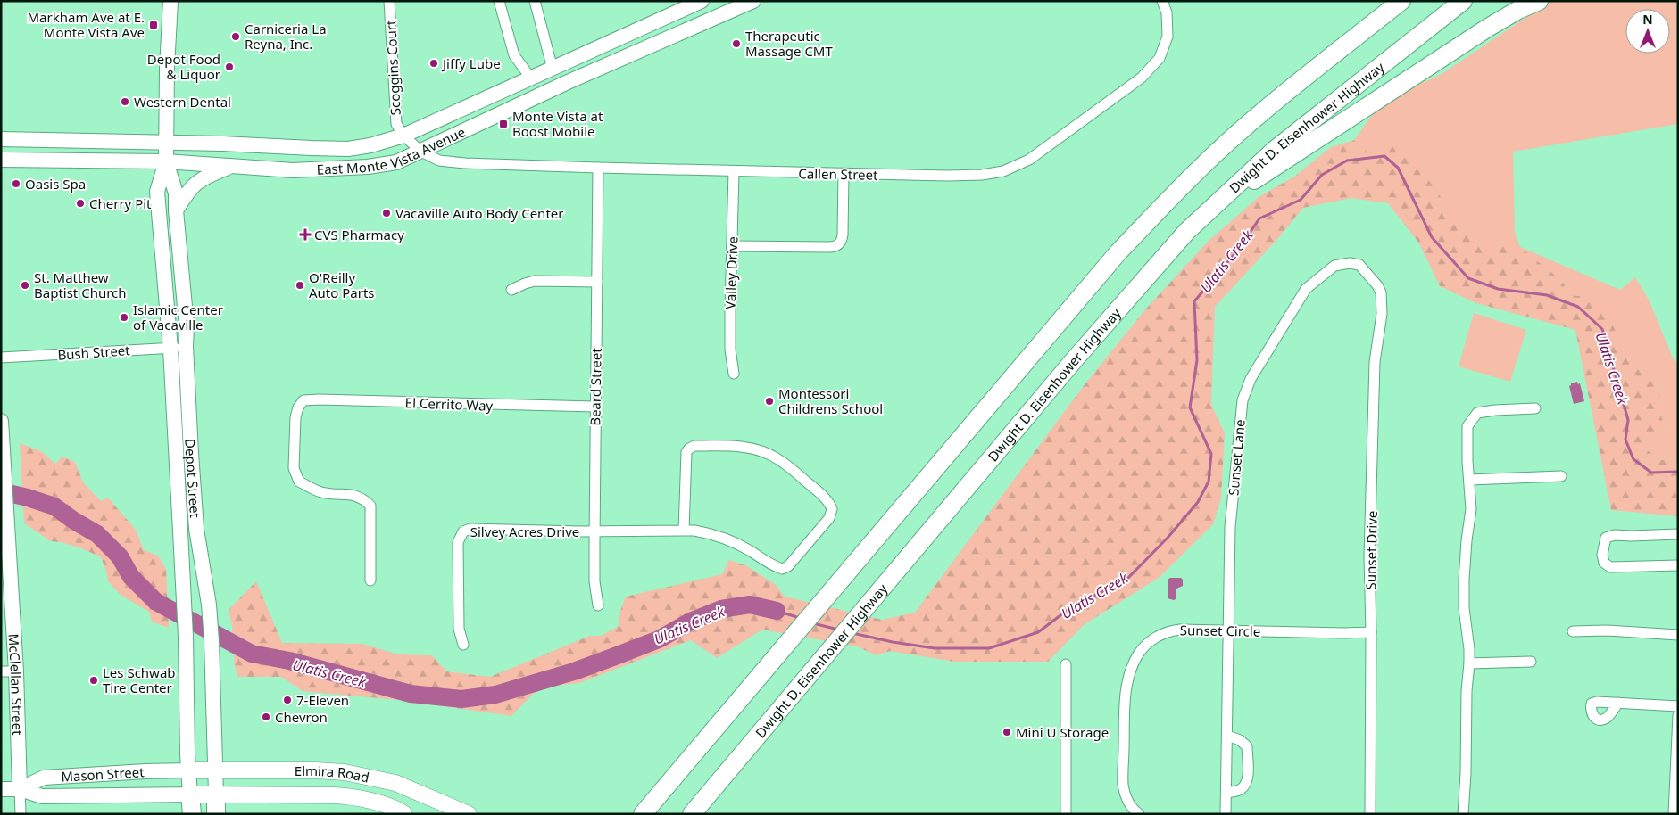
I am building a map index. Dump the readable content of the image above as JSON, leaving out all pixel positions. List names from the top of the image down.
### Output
{
  "streets": {
    "highway": ["Dwight D. Eisenhower Highway"],
    "main road": [
      "East Monte Vista Avenue",
      "Depot Street",
      "McClellan Street",
      "Mason Street",
      "Elmira Road"
    ],
    "street": [
      "Scoggins Court",
      "Callen Street",
      "Valley Drive",
      "Bush Street",
      "Beard Street",
      "El Cerrito Way",
      "Sunset Lane",
      "Silvey Acres Drive",
      "Sunset Drive",
      "Sunset Circle"
    ]
  },
  "crossings": [
    ["Scoggins Court", "East Monte Vista Avenue"],
    ["Scoggins Court", "Callen Street"],
    ["East Monte Vista Avenue", "Callen Street"],
    ["East Monte Vista Avenue", "Depot Street"],
    ["Callen Street", "Valley Drive"],
    ["Callen Street", "Beard Street"],
    ["Bush Street", "Depot Street"],
    ["Beard Street", "El Cerrito Way"],
    ["Beard Street", "Silvey Acres Drive"],
    ["Sunset Lane", "Sunset Drive"],
    ["Sunset Lane", "Sunset Circle"],
    ["Depot Street", "Mason Street"],
    ["Depot Street", "Elmira Road"],
    ["Sunset Drive", "Sunset Circle"],
    ["McClellan Street", "Mason Street"],
    ["Mason Street", "Elmira Road"]
  ],
  "water": ["Ulatis Creek"],
  "places": {
    "transit": ["Markham Ave at E. Monte Vista Ave", "Monte Vista at Boost Mobile"],
    "other": [
      "Carniceria La Reyna, Inc.",
      "Therapeutic Massage CMT",
      "Jiffy Lube",
      "Depot Food & Liquor",
      "Western Dental",
      "Oasis Spa",
      "Cherry Pit",
      "Vacaville Auto Body Center",
      "St. Matthew Baptist Church",
      "O'Reilly Auto Parts",
      "Islamic Center of Vacaville",
      "Montessori Childrens School",
      "Les Schwab Tire Center",
      "7-Eleven",
      "Chevron",
      "Mini U Storage"
    ],
    "health": ["CVS Pharmacy"]
  },
  "north": "top"
}
